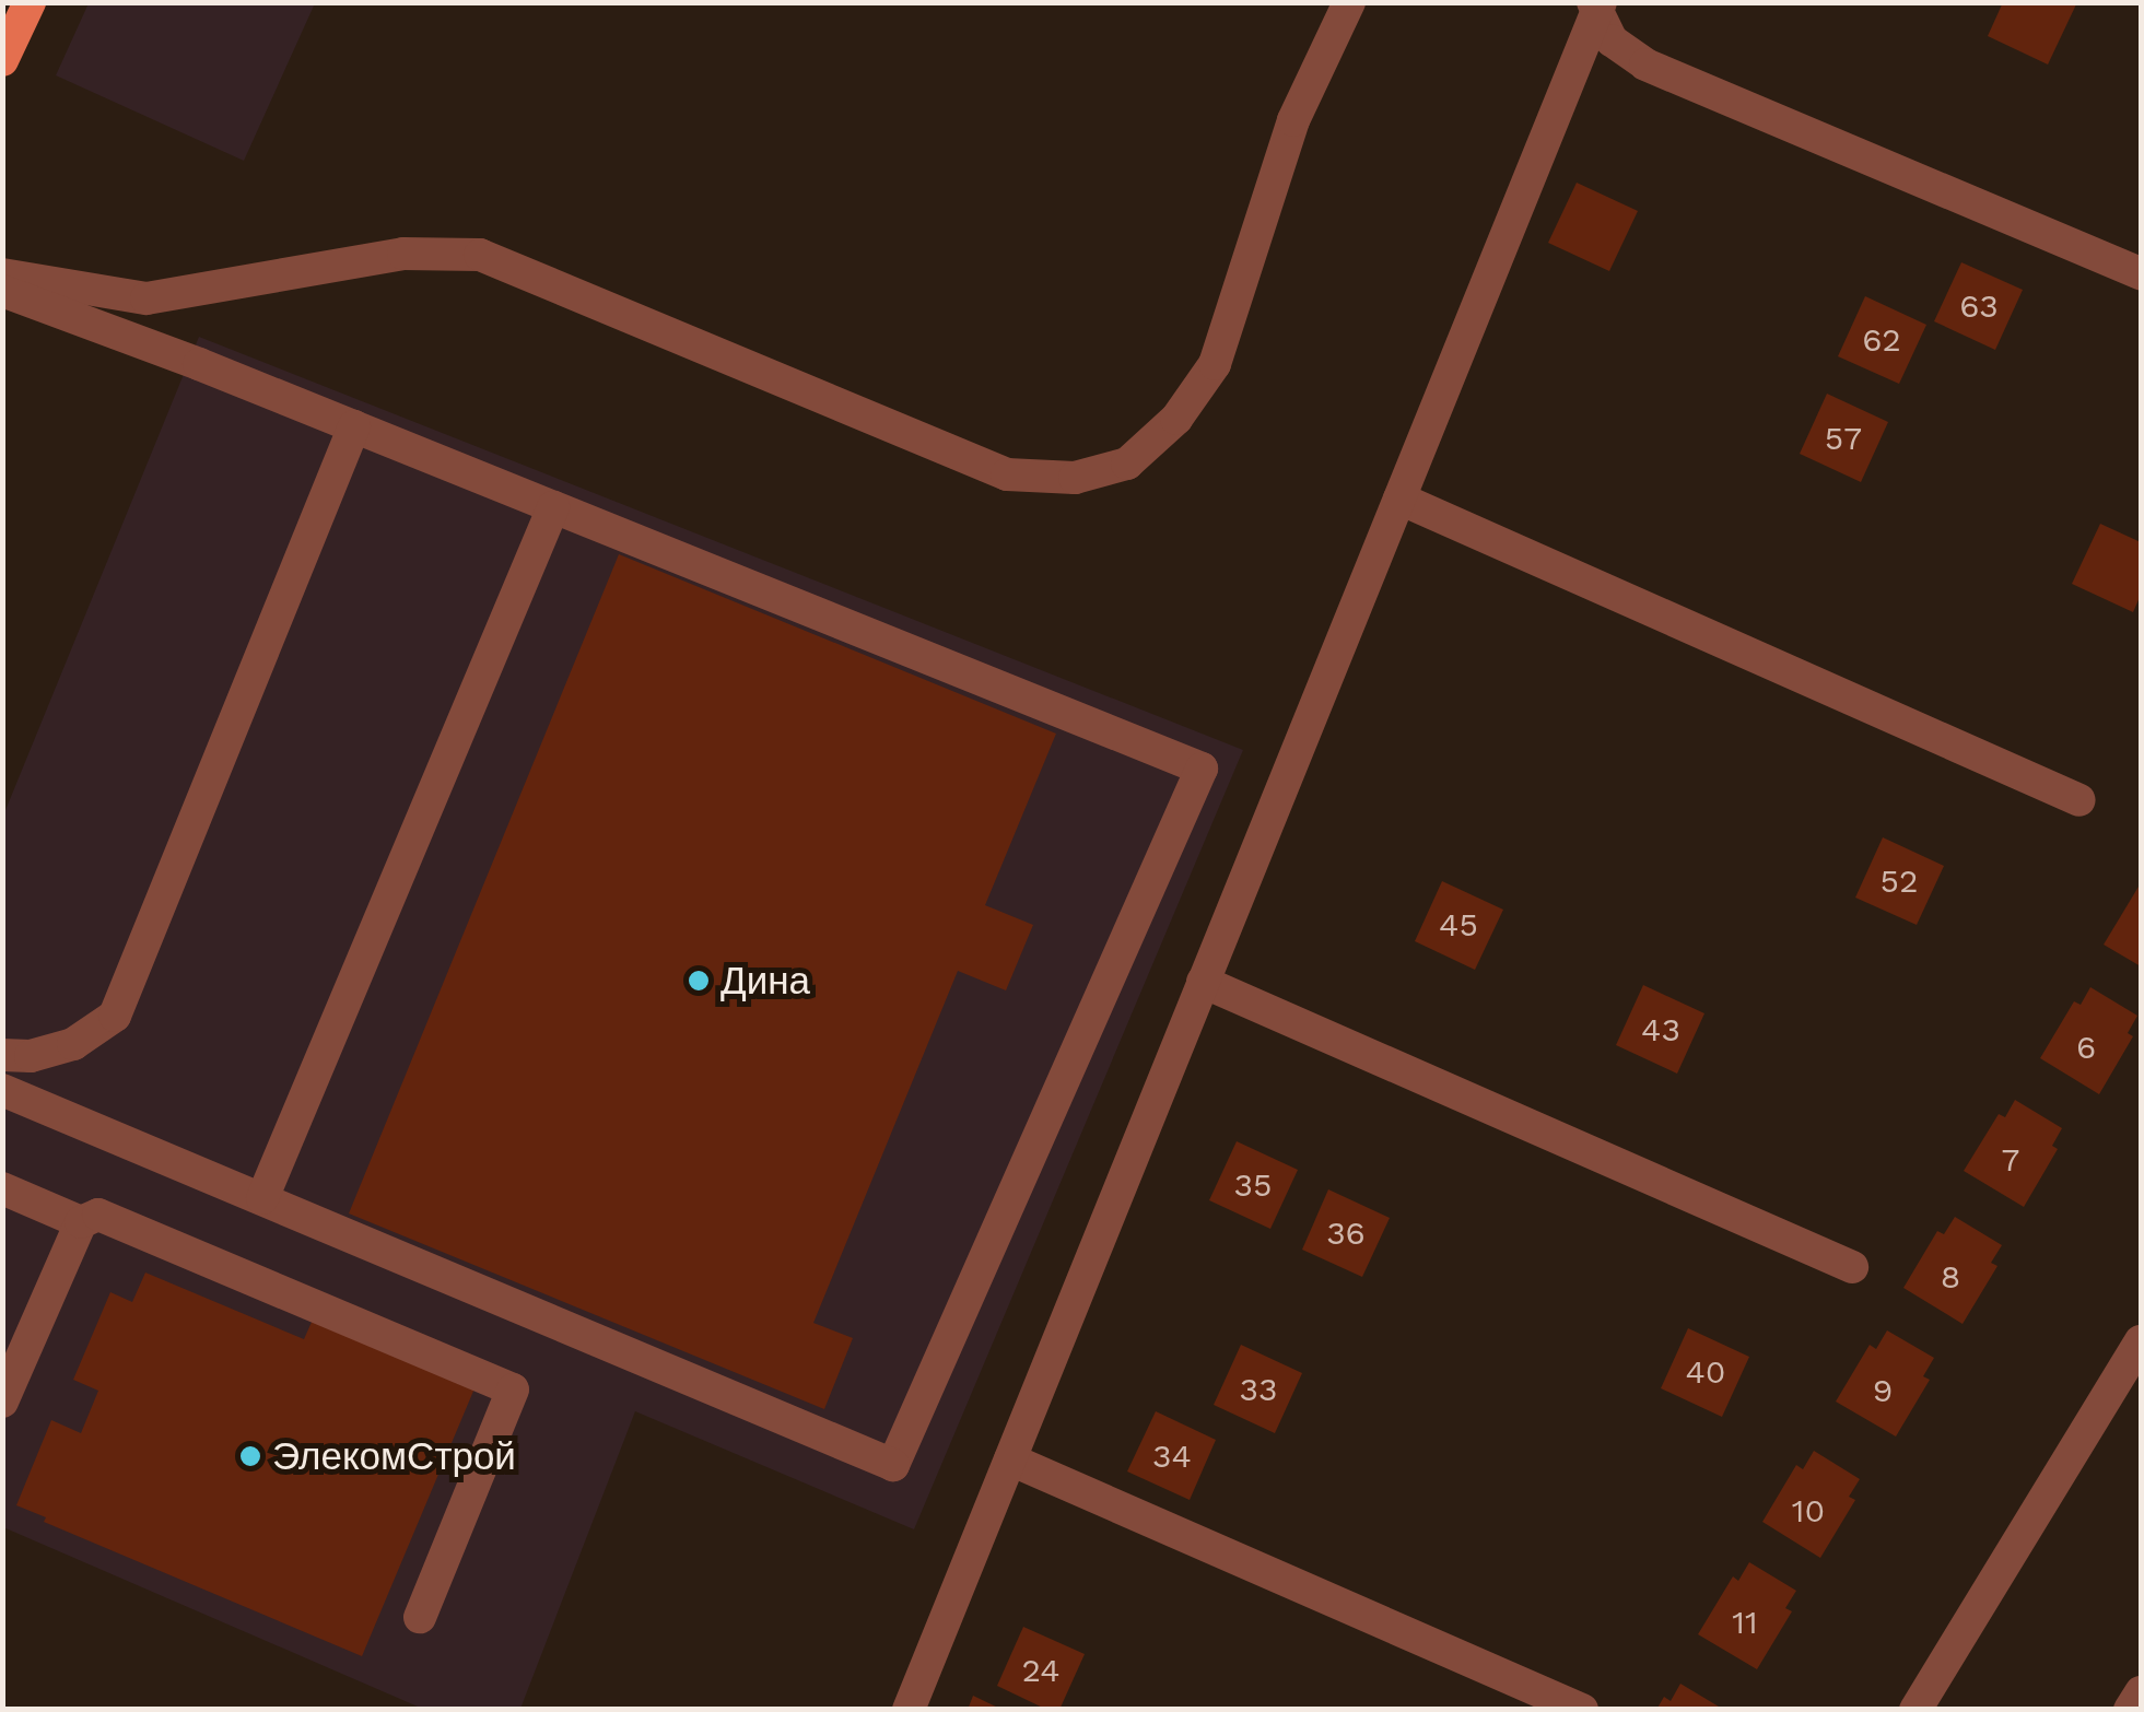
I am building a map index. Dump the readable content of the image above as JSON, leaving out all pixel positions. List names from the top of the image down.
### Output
{
  "places": ["Дина", "ЭлекомСтрой"],
  "house_numbers": [
    "63",
    "62",
    "57",
    "52",
    "45",
    "43",
    "6",
    "7",
    "35",
    "36",
    "8",
    "40",
    "33",
    "9",
    "34",
    "10",
    "11",
    "24"
  ]
}
